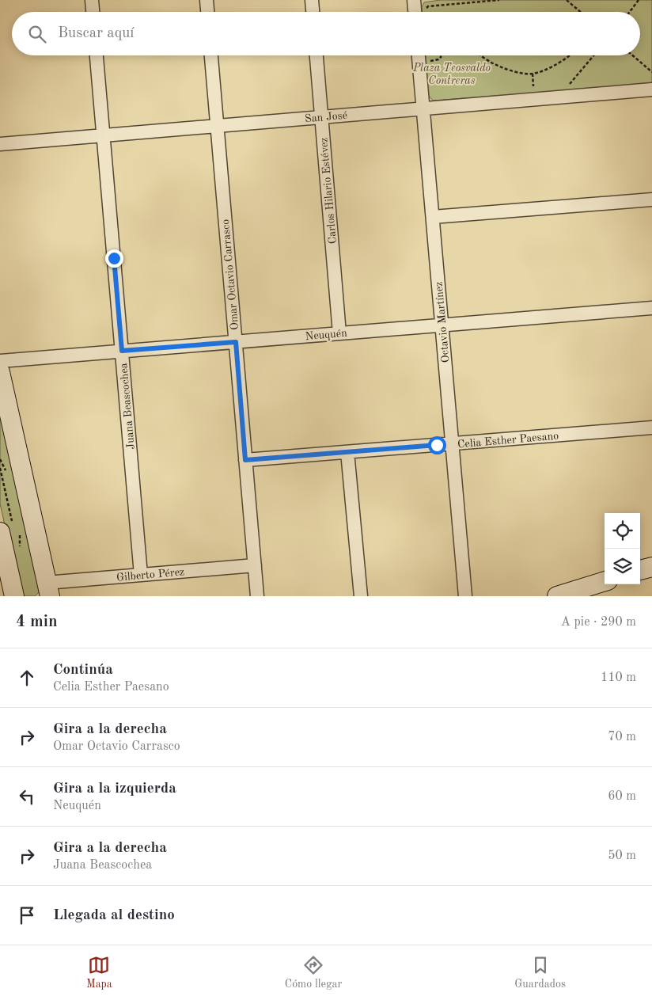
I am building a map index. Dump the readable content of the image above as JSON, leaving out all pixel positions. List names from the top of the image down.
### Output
{
  "streets": {
    "street": [
      "San José",
      "Carlos Hilario Estévez",
      "Omar Octavio Carrasco",
      "Octavio Martínez",
      "Neuquén",
      "Juana Beascochea",
      "Celia Esther Paesano",
      "Gilberto Pérez"
    ]
  },
  "crossings": [
    ["San José", "Carlos Hilario Estévez"],
    ["San José", "Omar Octavio Carrasco"],
    ["San José", "Octavio Martínez"],
    ["San José", "Juana Beascochea"],
    ["Carlos Hilario Estévez", "Neuquén"],
    ["Omar Octavio Carrasco", "Neuquén"],
    ["Omar Octavio Carrasco", "Celia Esther Paesano"],
    ["Omar Octavio Carrasco", "Gilberto Pérez"],
    ["Octavio Martínez", "Neuquén"],
    ["Octavio Martínez", "Celia Esther Paesano"],
    ["Neuquén", "Juana Beascochea"],
    ["Juana Beascochea", "Gilberto Pérez"]
  ],
  "parks": ["Plaza Teosvaldo Contreras"],
  "page": {
    "search": "Buscar aquí",
    "heading": ["4 min", "A pie · 290 m"],
    "list": [
      ["Continúa", "Celia Esther Paesano", "110 m"],
      ["Gira a la derecha", "Omar Octavio Carrasco", "70 m"],
      ["Gira a la izquierda", "Neuquén", "60 m"],
      ["Gira a la derecha", "Juana Beascochea", "50 m"],
      "Llegada al destino"
    ],
    "nav": ["Mapa", "Cómo llegar", "Guardados"]
  }
}
